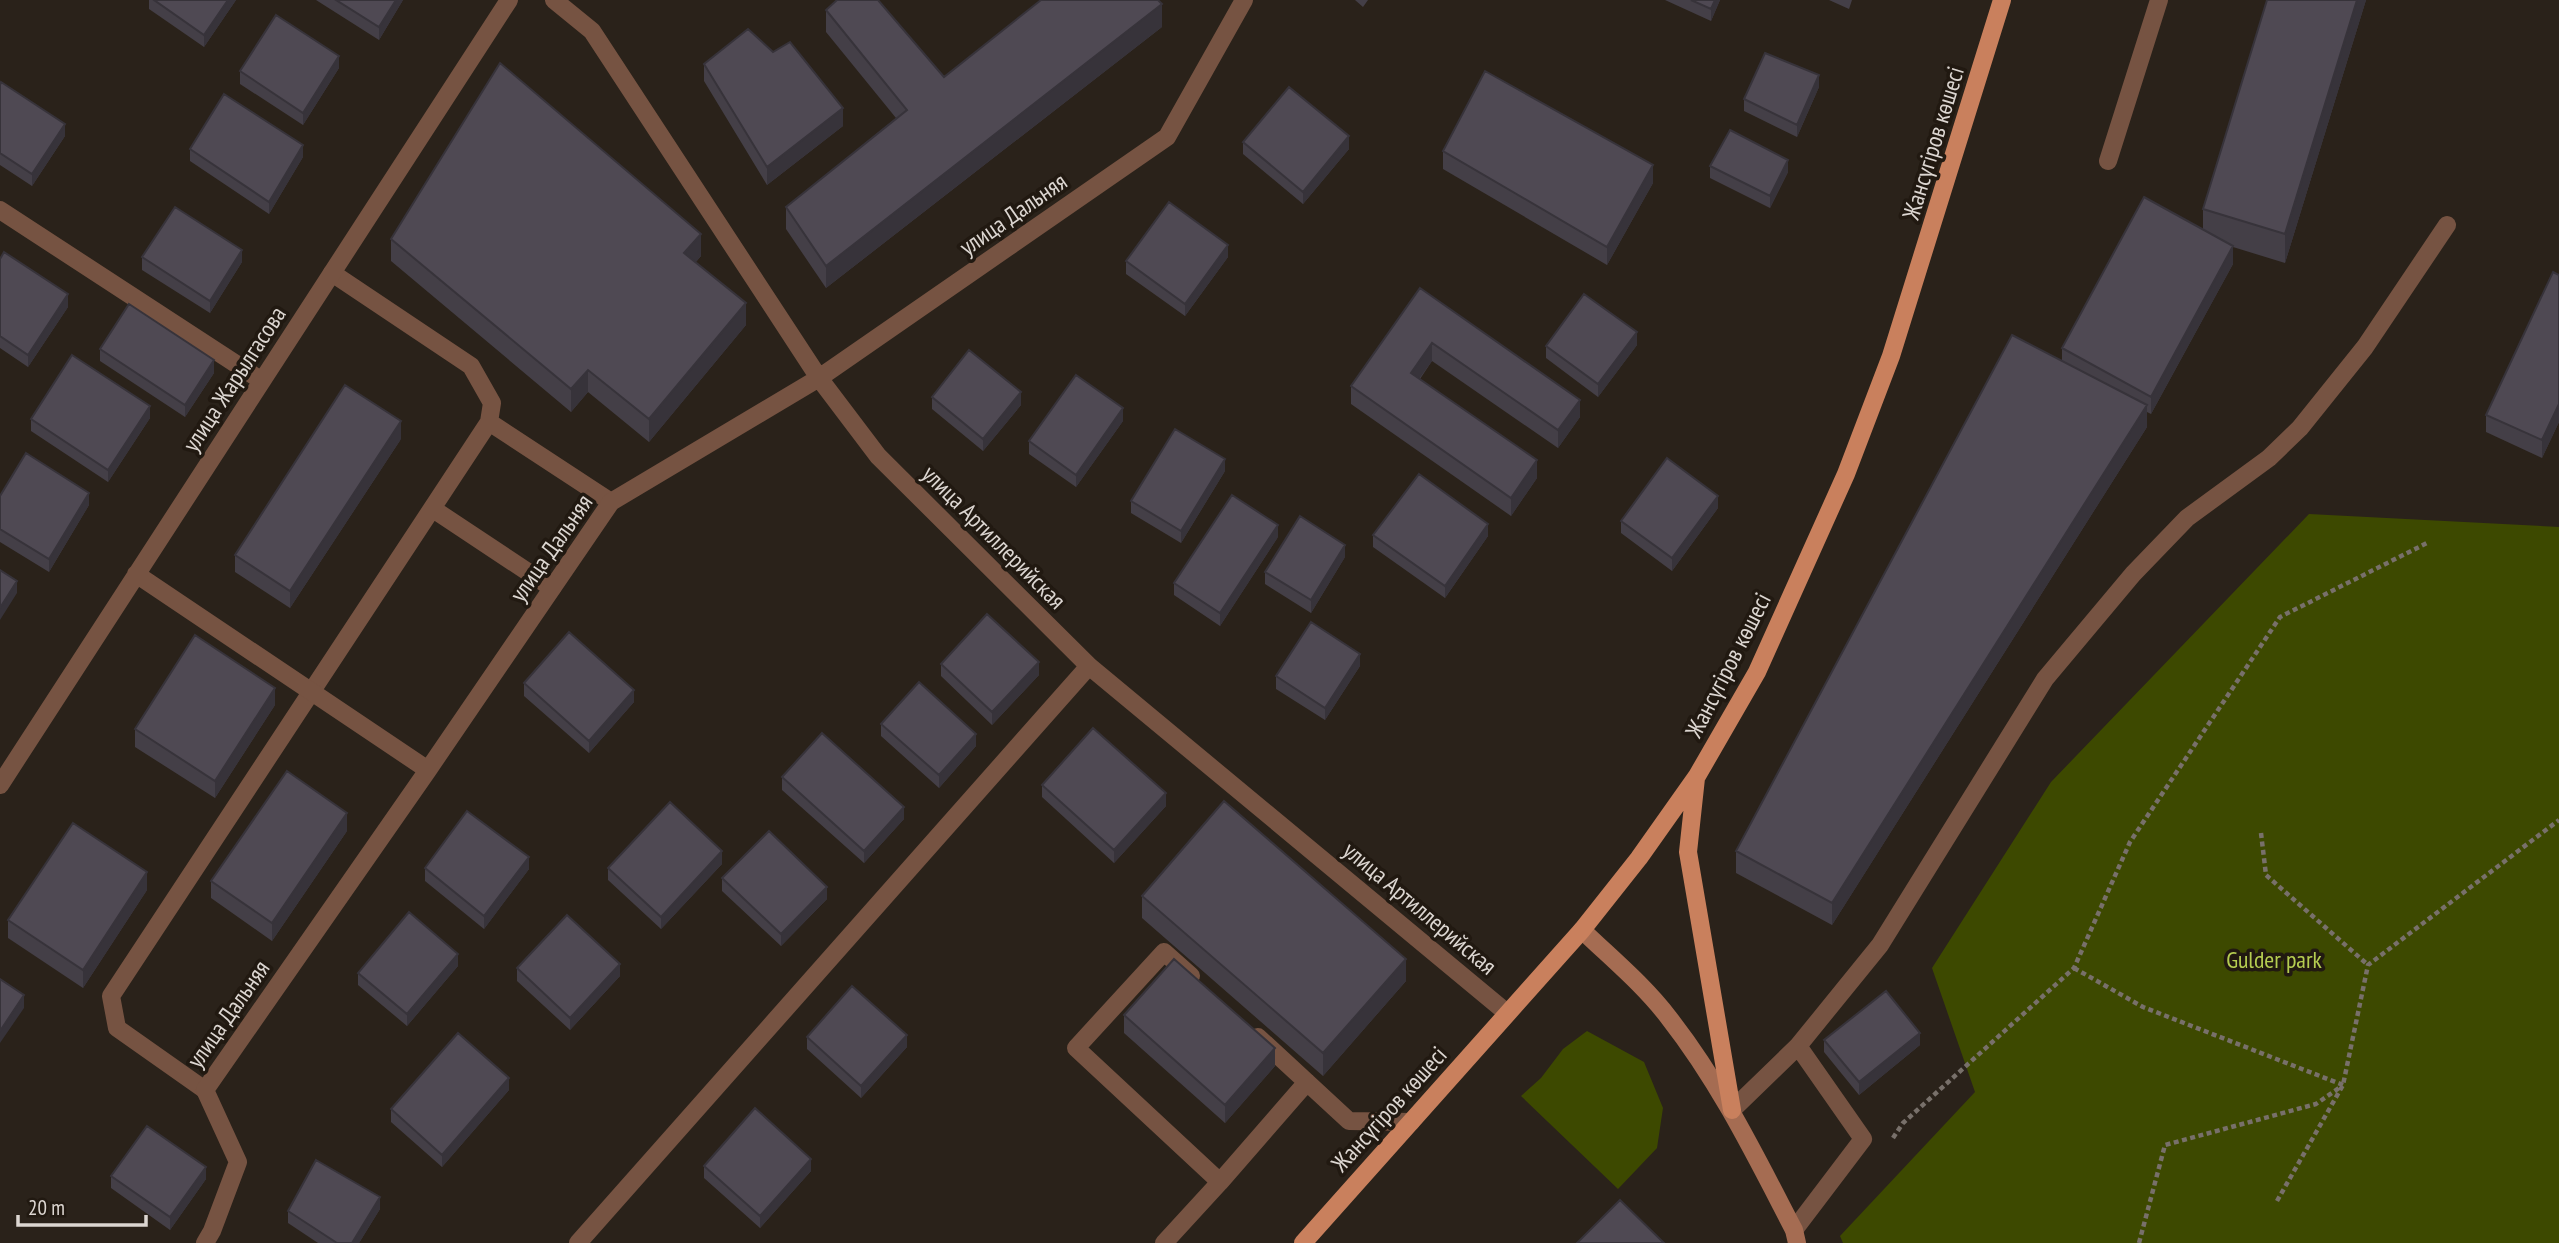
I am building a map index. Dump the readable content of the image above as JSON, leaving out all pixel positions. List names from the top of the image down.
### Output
{
  "streets": {
    "main road": ["Жансүгіров көшесі"],
    "street": ["улица Дальняя", "улица Жарылгасова", "улица Артиллерийская"]
  },
  "crossings": [
    ["Жансүгіров көшесі", "улица Артиллерийская"],
    ["улица Дальняя", "улица Артиллерийская"]
  ],
  "parks": ["Gulder park"],
  "scale_bar": "20 m"
}
